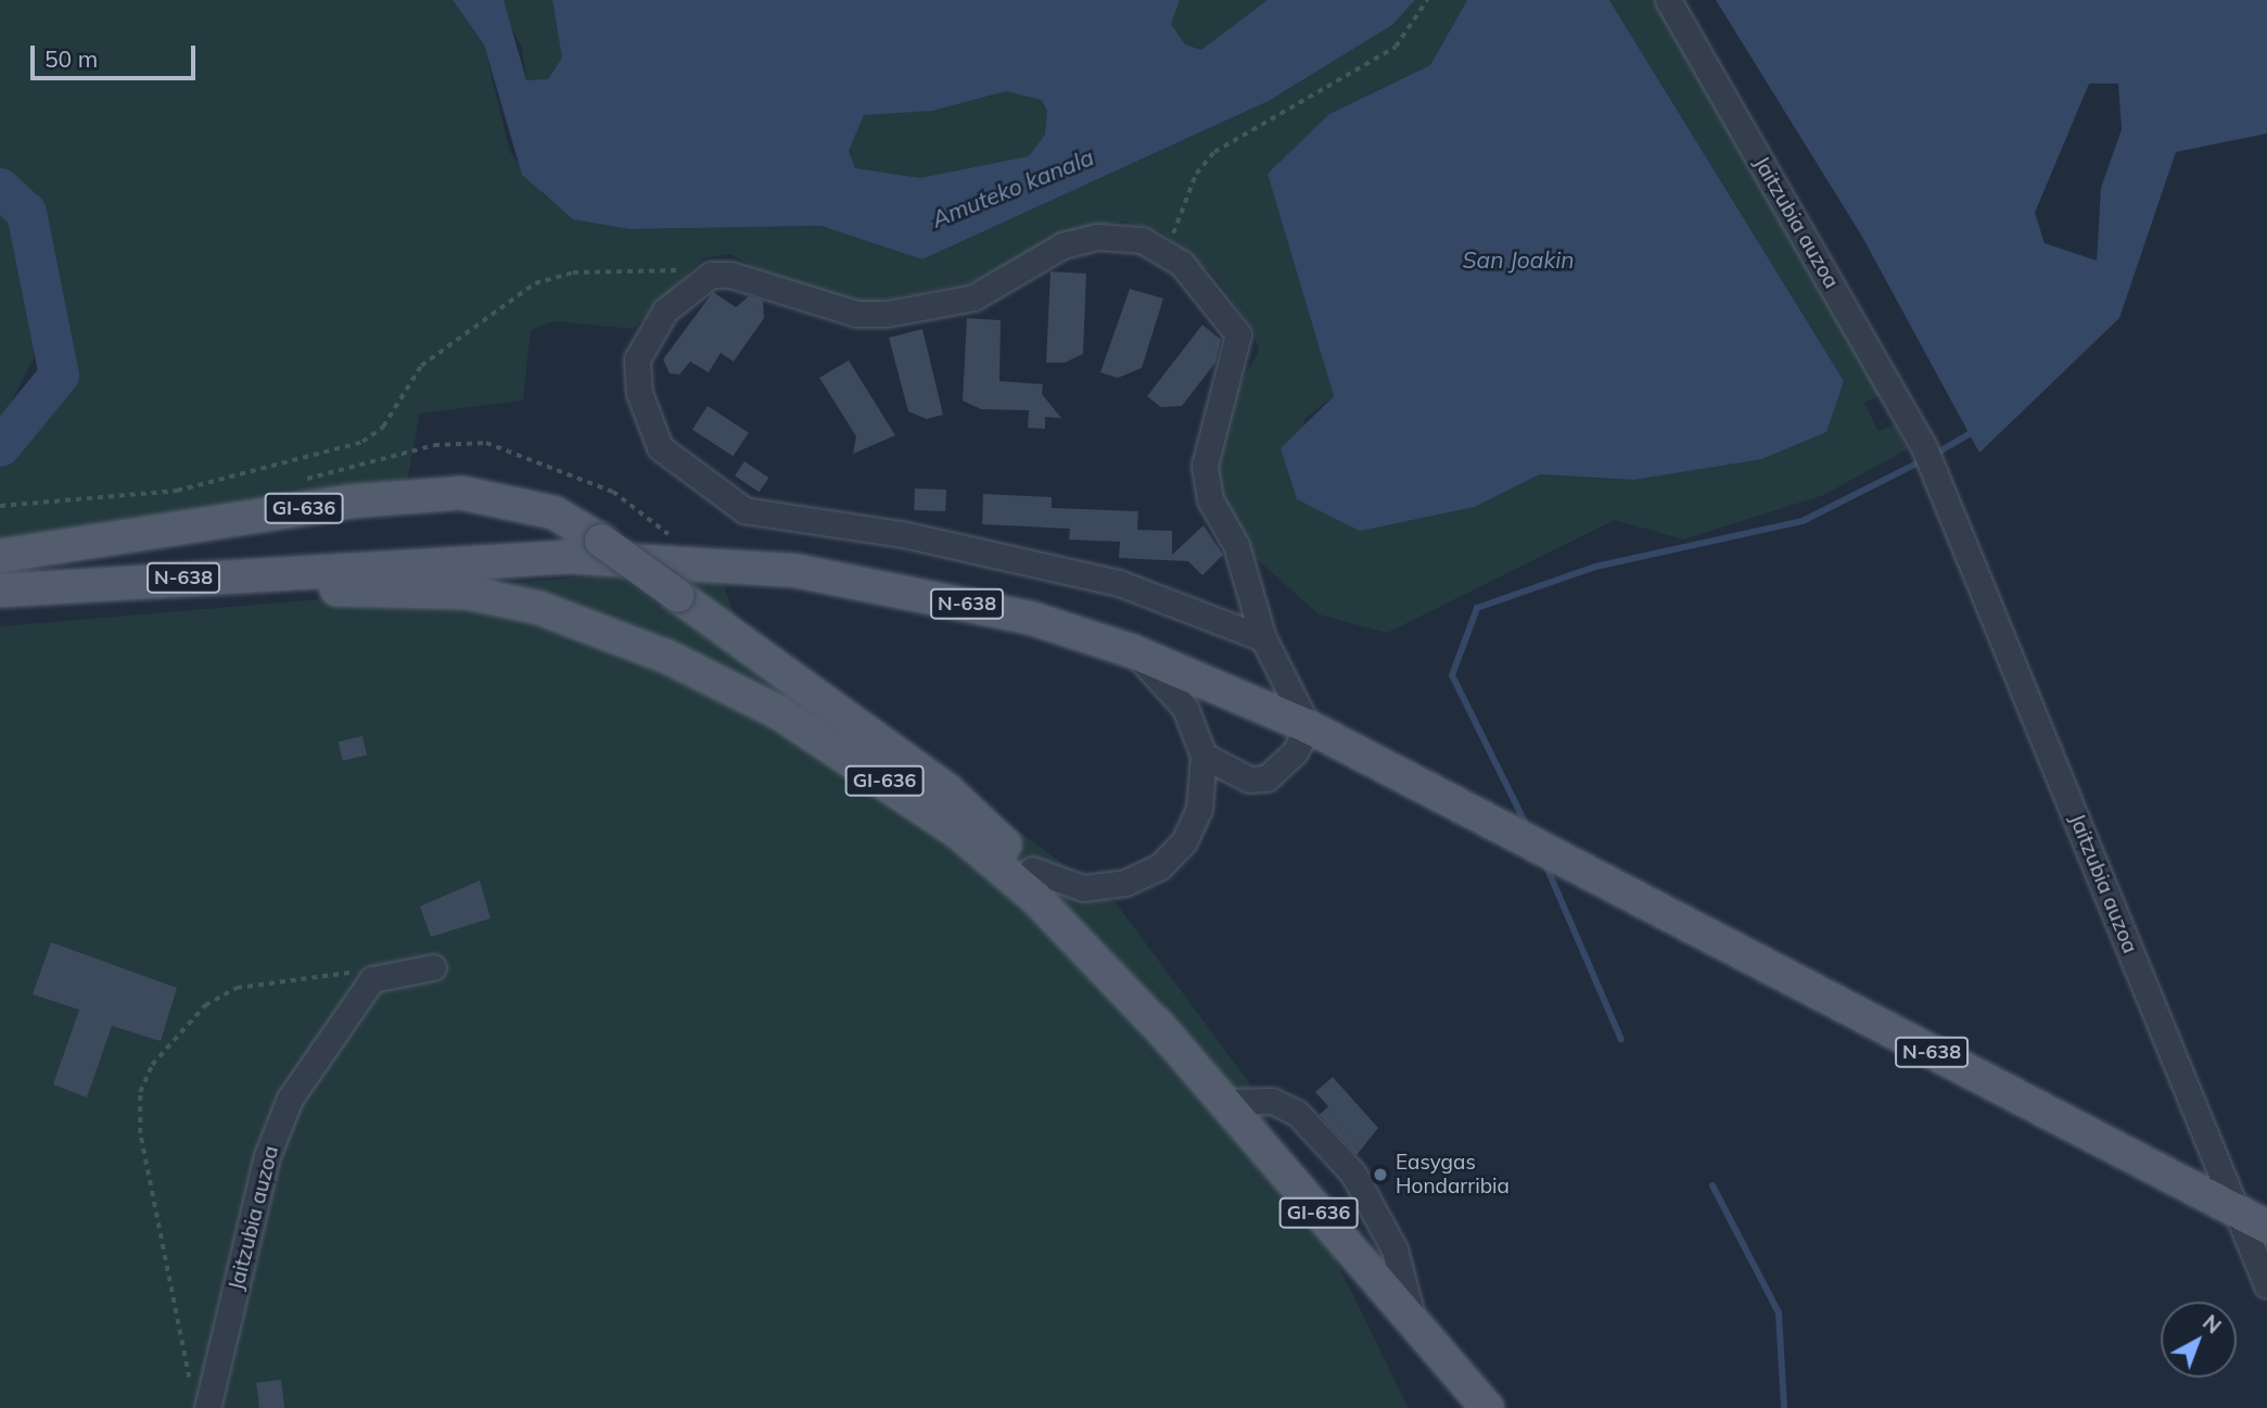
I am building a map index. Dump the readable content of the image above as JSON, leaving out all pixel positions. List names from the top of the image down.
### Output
{
  "streets": {
    "main road": ["GI-636", "N-638"],
    "street": ["Jaitzubia auzoa"]
  },
  "crossings": [
    ["Jaitzubia auzoa", "N-638"],
    ["GI-636", "N-638"]
  ],
  "water": ["Amuteko kanala", "San Joakin"],
  "places": ["Easygas Hondarribia"],
  "scale_bar": "50 m",
  "north": "top right"
}
